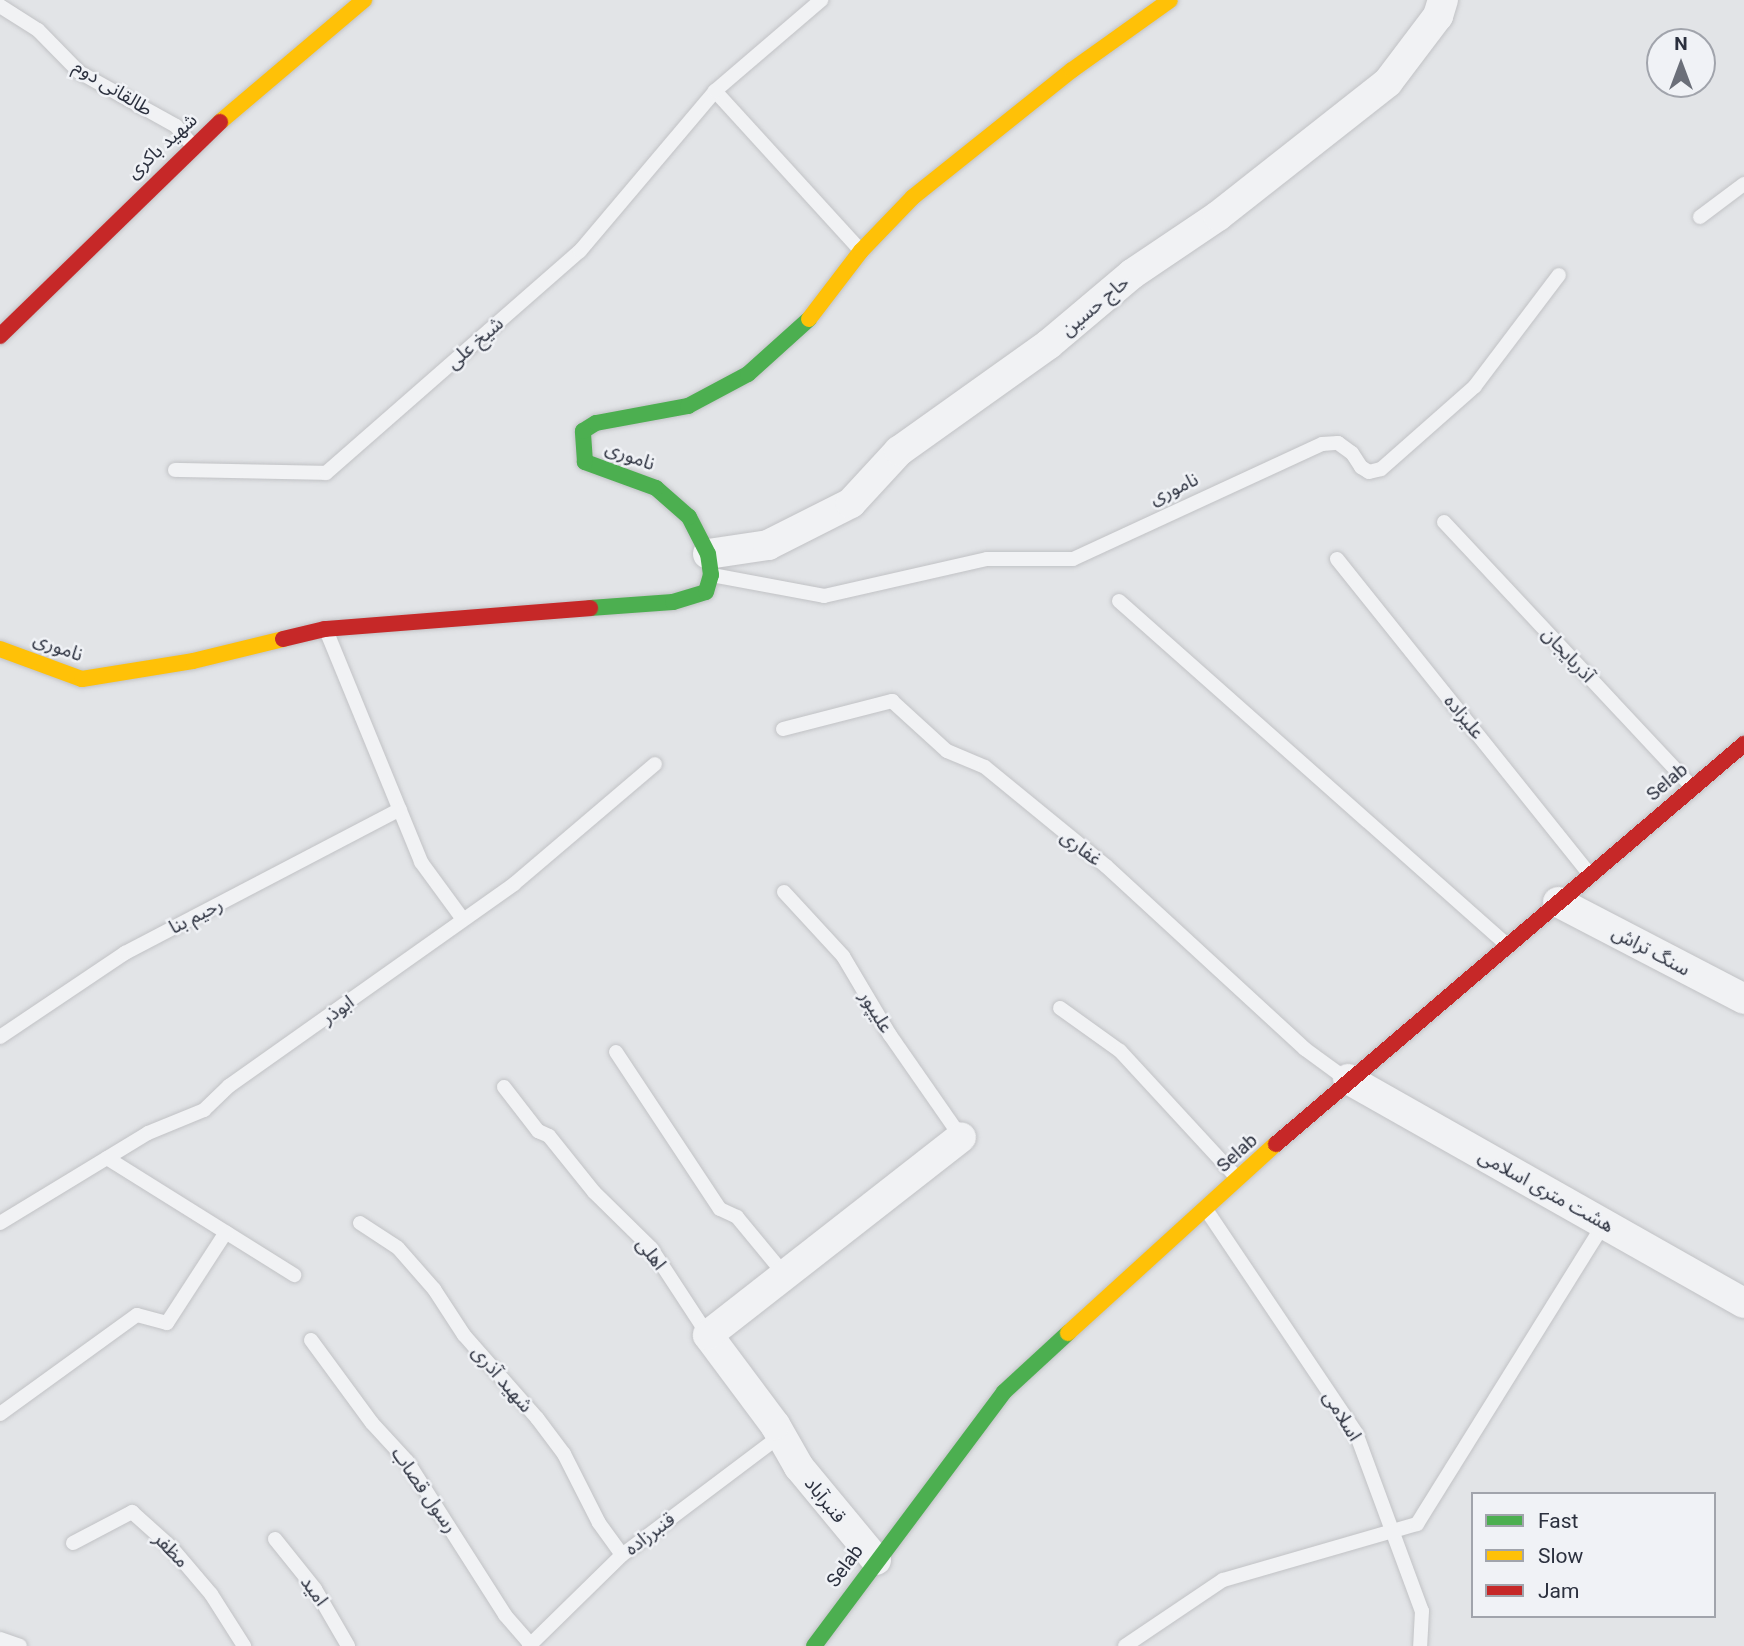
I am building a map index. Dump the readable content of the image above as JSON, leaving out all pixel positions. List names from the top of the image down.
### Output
{
  "streets": {
    "street": [
      "شهید باکری",
      "حاج حسین",
      "ناموری",
      "Selab",
      "سنگ تراش",
      "هشت متری اسلامی",
      "اهلی",
      "قنبرآباد"
    ],
    "lane": [
      "طالقانی دوم",
      "شیخ علی",
      "آذربایجان",
      "علیزاده",
      "غفاری",
      "رحیم بنا",
      "ابوذر",
      "علیپور",
      "شهید آذری",
      "اسلامی",
      "رسول قصاب",
      "قنبرزاده",
      "مظفر",
      "امید"
    ]
  },
  "crossings": [
    ["طالقانی دوم", "شهید باکری"],
    ["حاج حسین", "ناموری"],
    ["آذربایجان", "Selab"],
    ["علیزاده", "Selab"],
    ["Selab", "غفاری"],
    ["Selab", "سنگ تراش"],
    ["Selab", "هشت متری اسلامی"],
    ["Selab", "اسلامی"],
    ["Selab", "قنبرآباد"],
    ["غفاری", "هشت متری اسلامی"],
    ["اهلی", "قنبرآباد"],
    ["اهلی", "قنبرزاده"],
    ["شهید آذری", "قنبرزاده"],
    ["رسول قصاب", "قنبرزاده"],
    ["قنبرآباد", "قنبرزاده"]
  ],
  "legend": ["Fast", "Slow", "Jam"],
  "north": "top"
}
